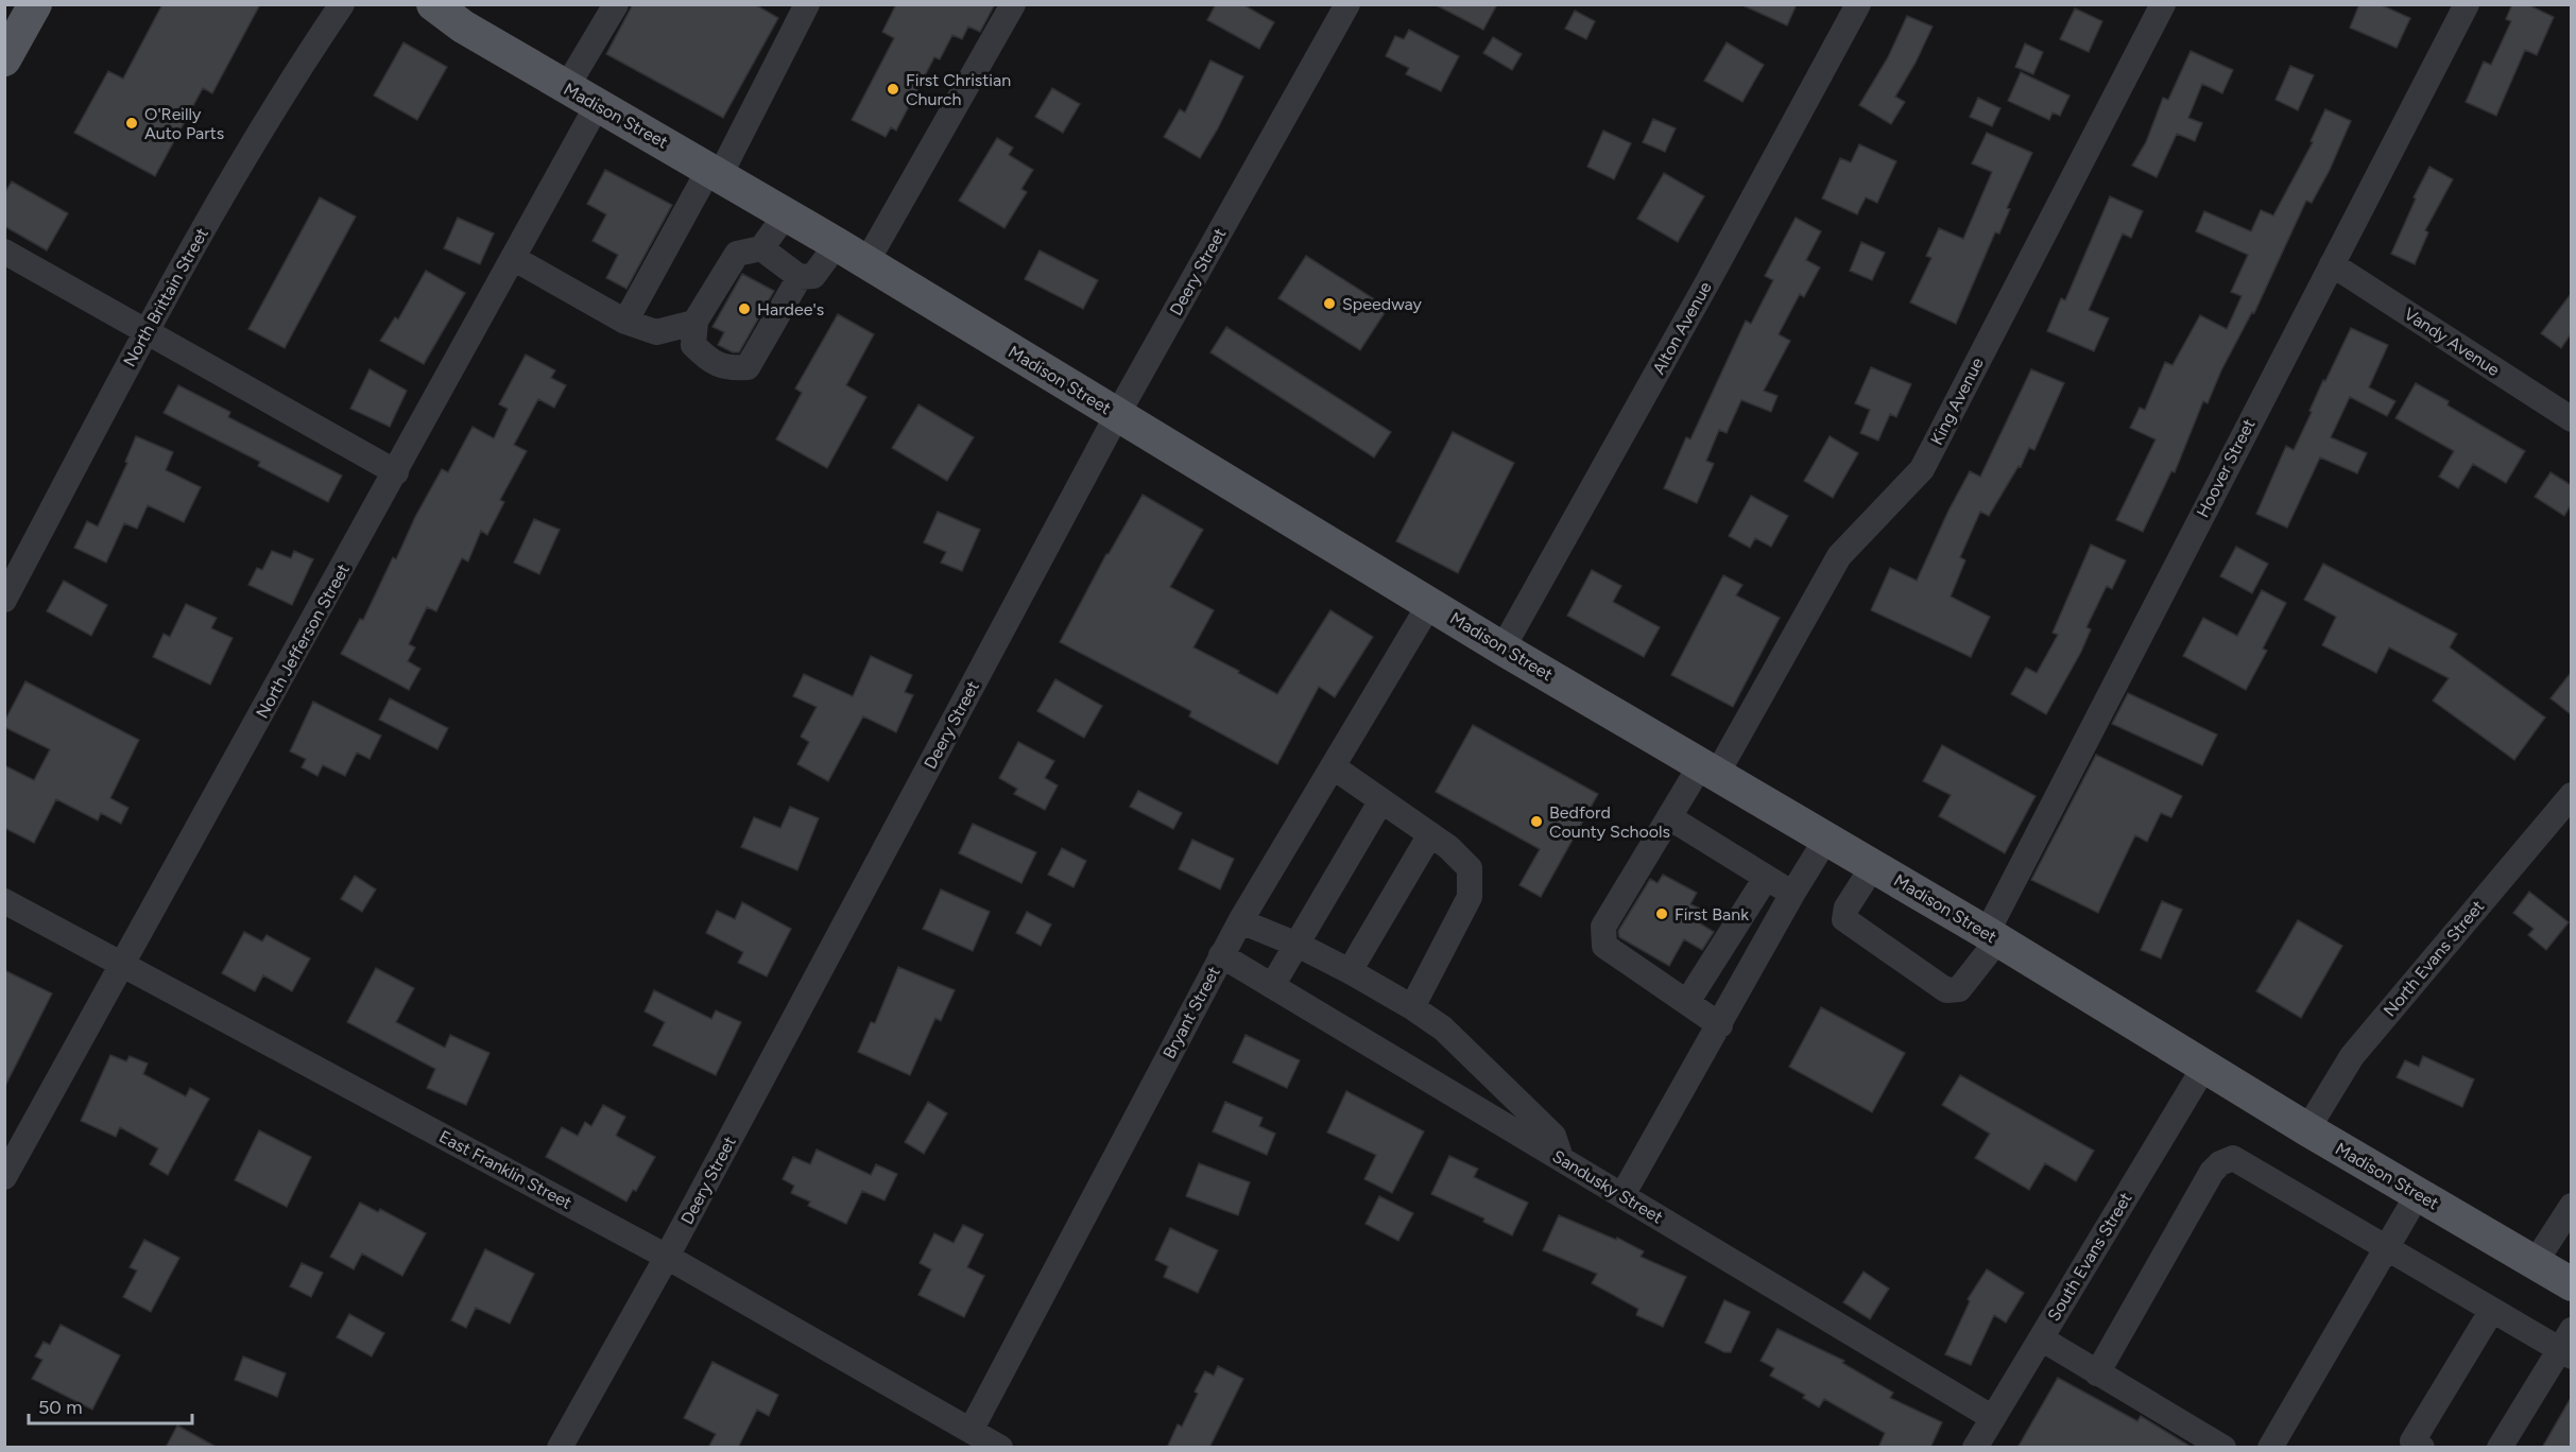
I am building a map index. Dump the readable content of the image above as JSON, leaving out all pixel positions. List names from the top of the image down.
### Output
{
  "streets": {
    "main road": ["Madison Street"],
    "street": [
      "Deery Street",
      "North Brittain Street",
      "Alton Avenue",
      "Vandy Avenue",
      "King Avenue",
      "Hoover Street",
      "North Jefferson Street",
      "North Evans Street",
      "Bryant Street",
      "East Franklin Street",
      "Sandusky Street",
      "South Evans Street"
    ]
  },
  "crossings": [
    ["Madison Street", "Deery Street"],
    ["Madison Street", "Alton Avenue"],
    ["Madison Street", "King Avenue"],
    ["Madison Street", "Hoover Street"],
    ["Madison Street", "North Jefferson Street"],
    ["Madison Street", "North Evans Street"],
    ["Madison Street", "Bryant Street"],
    ["Madison Street", "South Evans Street"],
    ["Deery Street", "East Franklin Street"],
    ["Vandy Avenue", "Hoover Street"],
    ["North Jefferson Street", "East Franklin Street"],
    ["Bryant Street", "East Franklin Street"],
    ["Bryant Street", "Sandusky Street"],
    ["Sandusky Street", "South Evans Street"]
  ],
  "places": [
    "First Christian Church",
    "O'Reilly Auto Parts",
    "Speedway",
    "Hardee's",
    "Bedford County Schools",
    "First Bank"
  ],
  "scale_bar": "50 m"
}
